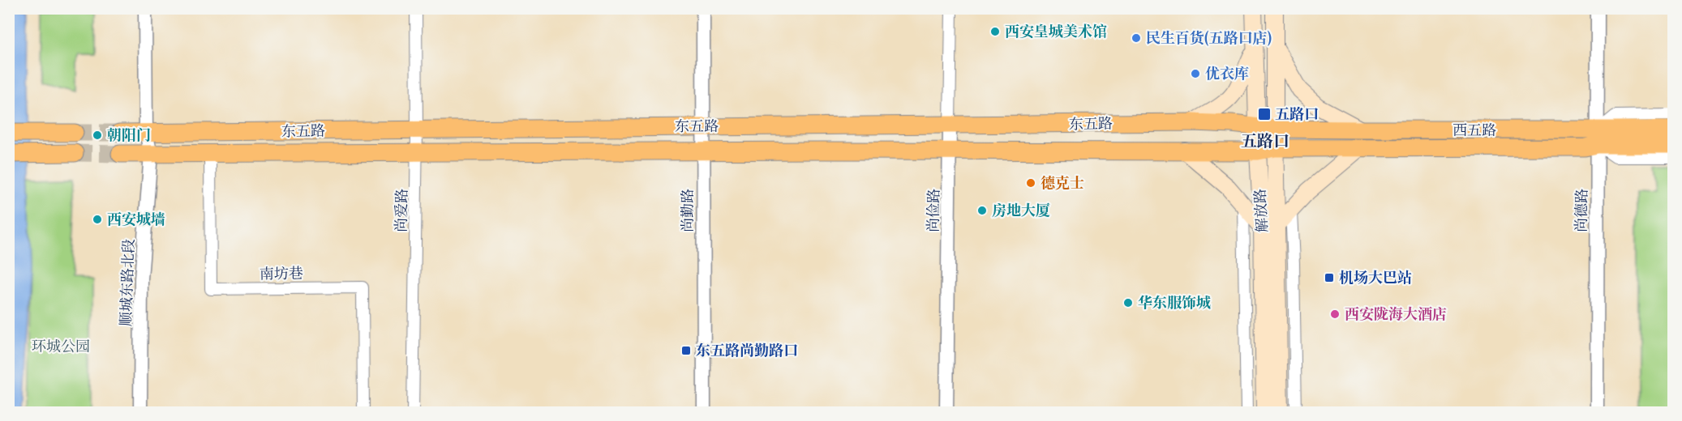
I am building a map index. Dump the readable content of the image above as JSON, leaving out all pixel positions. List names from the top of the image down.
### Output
{
  "streets": {
    "main road": ["东五路", "西五路", "解放路"],
    "street": [
      "尚爱路",
      "尚勤路",
      "尚俭路",
      "尚德路",
      "南坊巷",
      "顺城东路北段"
    ]
  },
  "crossings": [
    ["东五路", "西五路"],
    ["东五路", "尚爱路"],
    ["东五路", "尚勤路"],
    ["东五路", "尚俭路"],
    ["东五路", "解放路"],
    ["东五路", "南坊巷"],
    ["东五路", "顺城东路北段"],
    ["西五路", "解放路"],
    ["西五路", "尚德路"]
  ],
  "districts": ["五路口"],
  "parks": ["环城公园"],
  "places": {
    "other": [
      "西安皇城美术馆",
      "民生百货(五路口店)",
      "优衣库",
      "朝阳门",
      "德克士",
      "房地大厦",
      "西安城墙",
      "华东服饰城",
      "西安陇海大酒店"
    ],
    "transit": ["五路口", "机场大巴站", "东五路尚勤路口"]
  }
}
